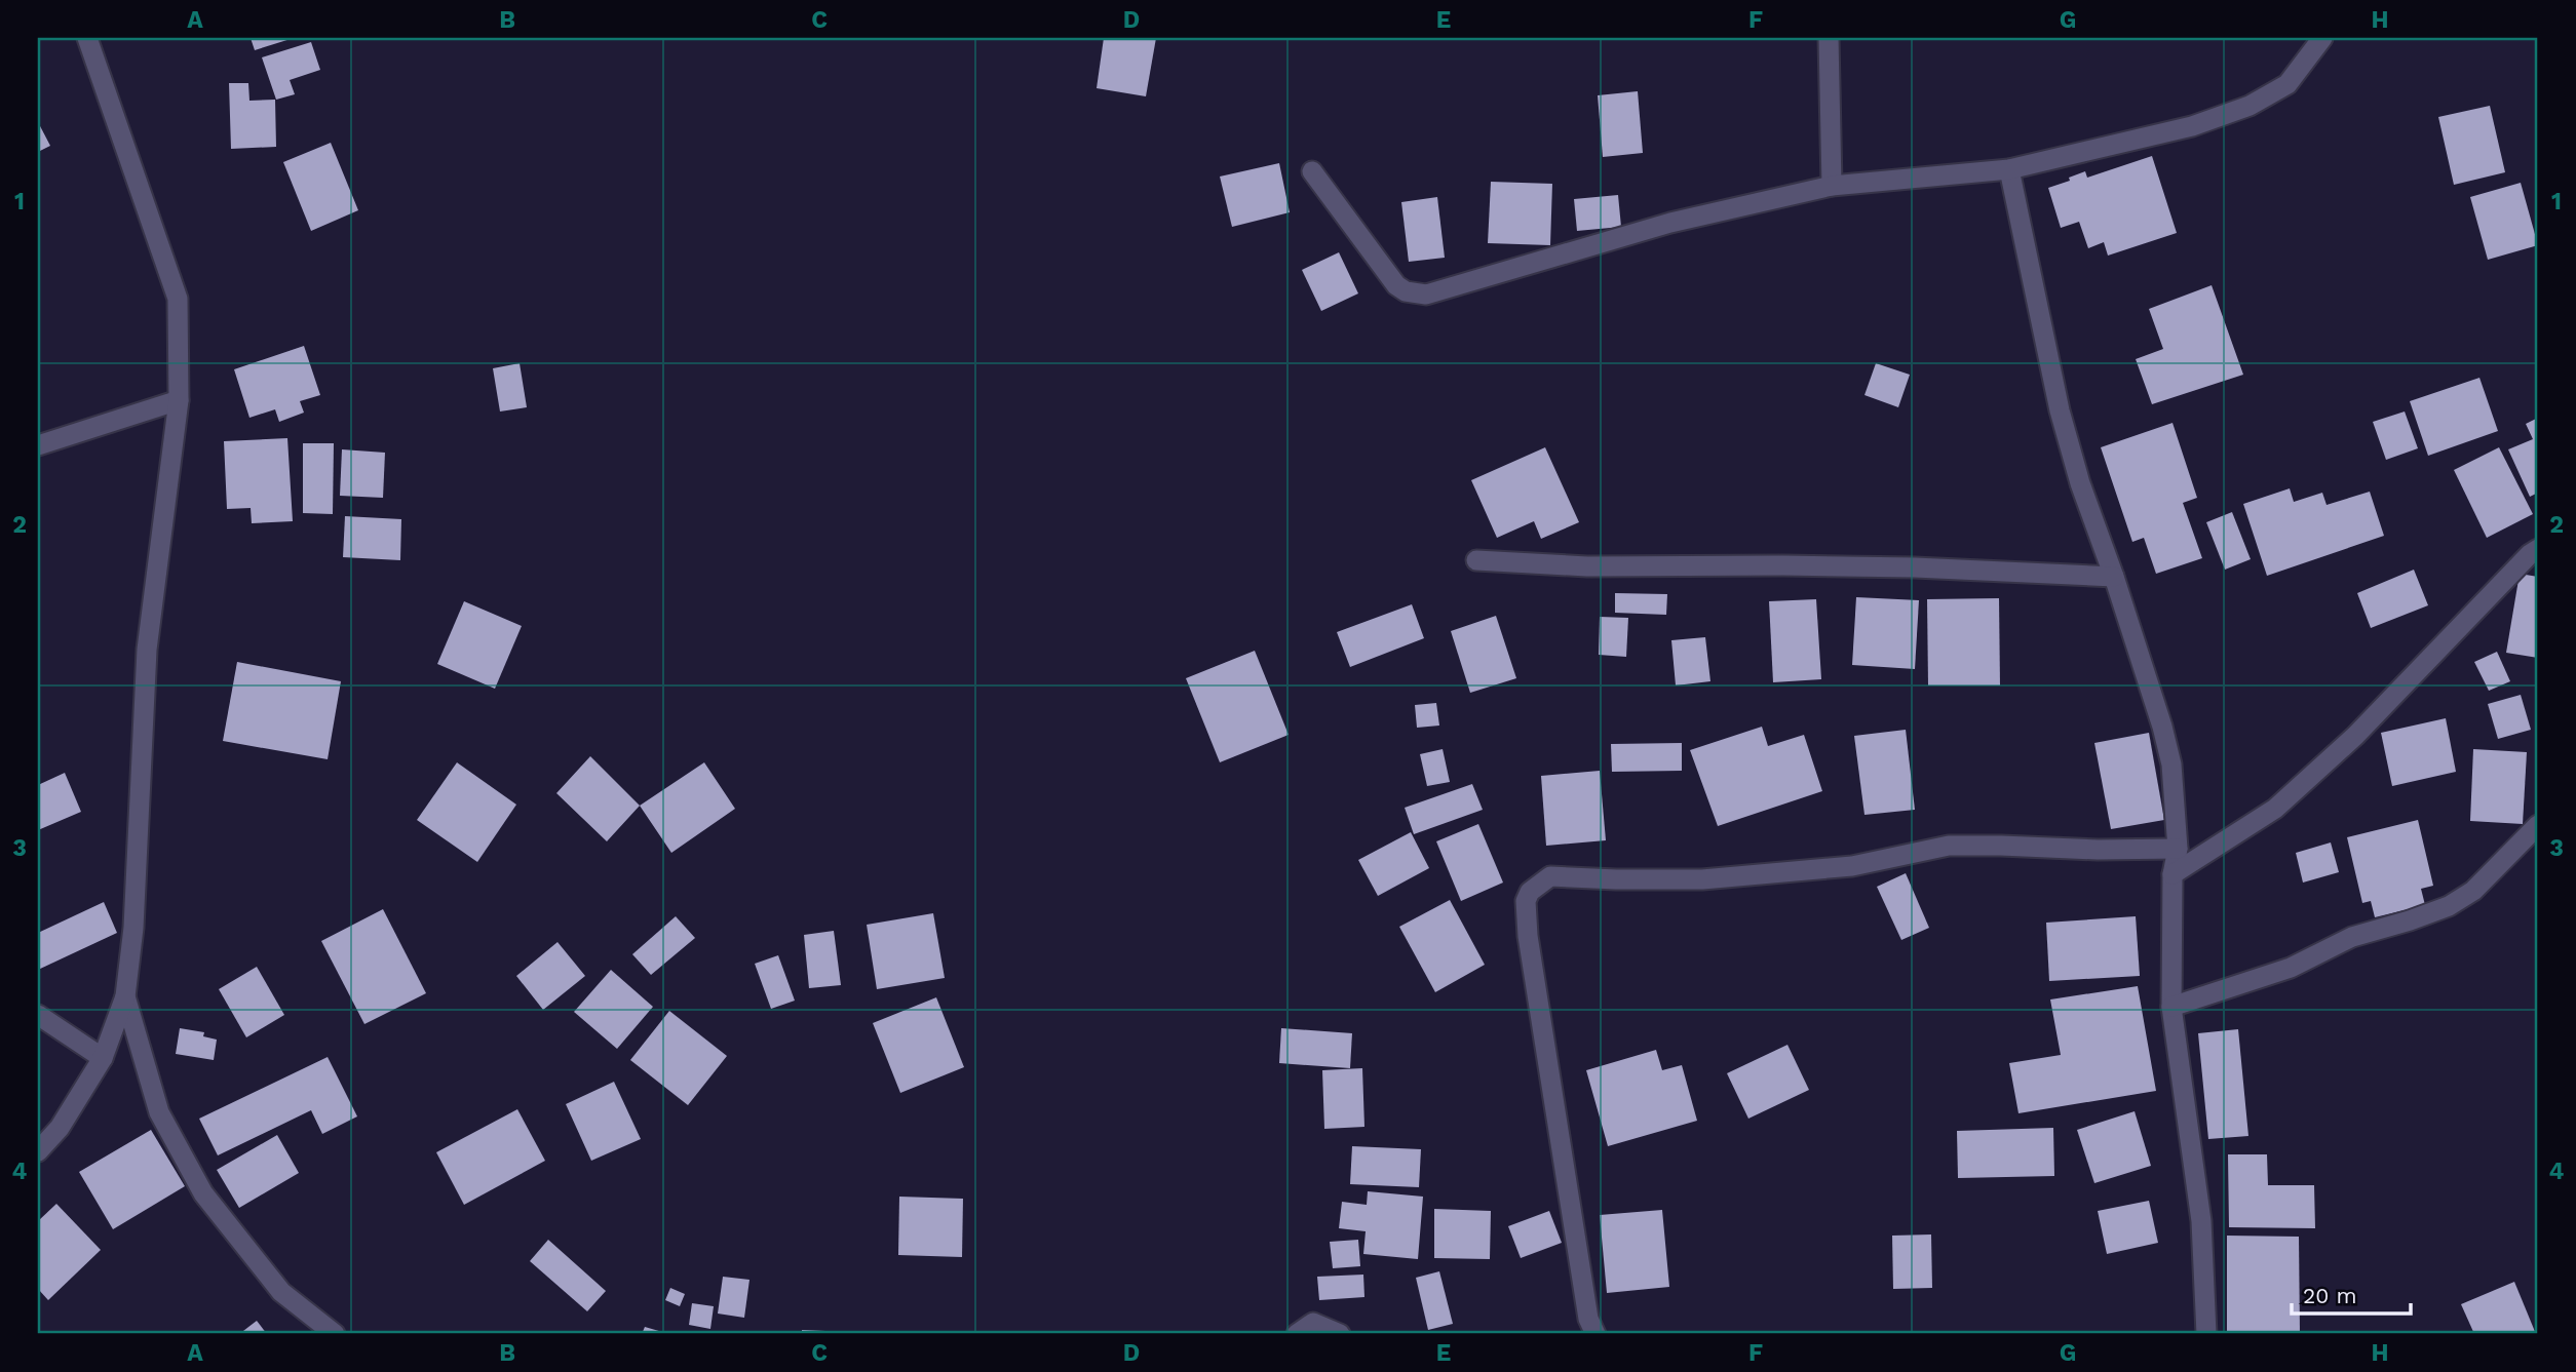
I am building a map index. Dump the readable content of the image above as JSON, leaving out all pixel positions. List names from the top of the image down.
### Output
{
  "scale_bar": "20 m",
  "grid": {
    "columns": [
      "A",
      "B",
      "C",
      "D",
      "E",
      "F",
      "G",
      "H"
    ],
    "rows": [
      "1",
      "2",
      "3",
      "4"
    ]
  }
}
